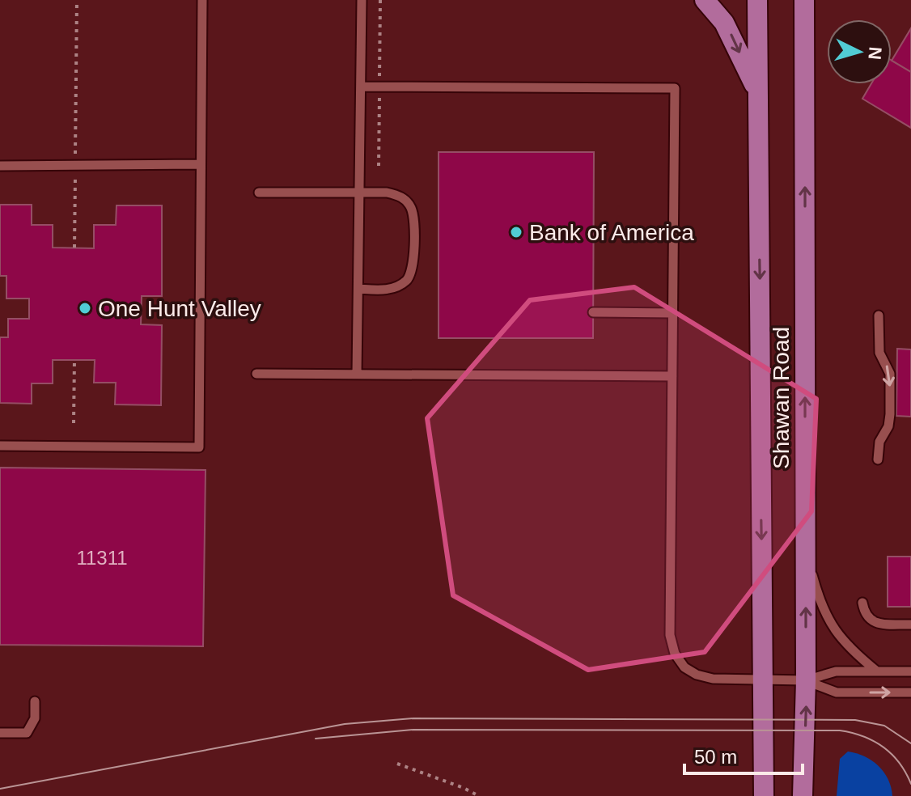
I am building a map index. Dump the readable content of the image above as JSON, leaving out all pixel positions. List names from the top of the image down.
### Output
{
  "streets": {
    "main road": ["Shawan Road"]
  },
  "places": ["Bank of America", "One Hunt Valley"],
  "house_numbers": ["11311"],
  "scale_bar": "50 m",
  "north": "right"
}
